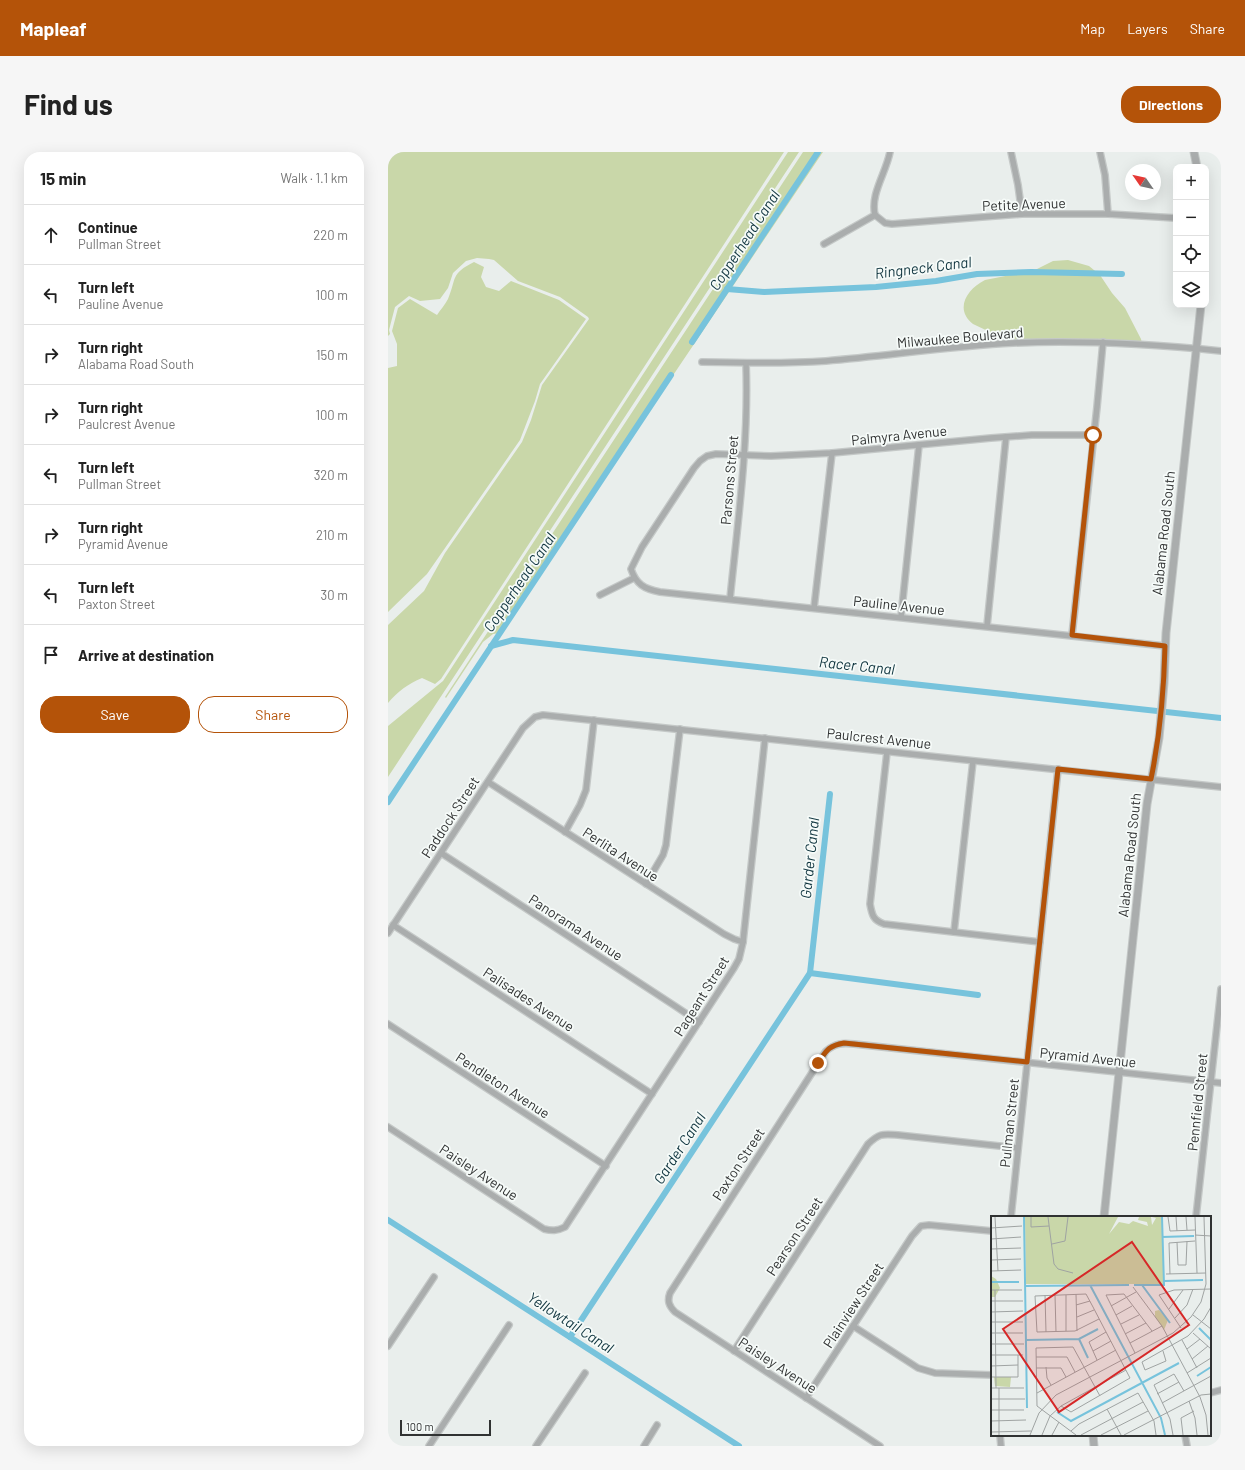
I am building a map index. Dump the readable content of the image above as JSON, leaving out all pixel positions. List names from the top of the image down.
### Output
{
  "streets": {
    "street": [
      "Petite Avenue",
      "Milwaukee Boulevard",
      "Palmyra Avenue",
      "Parsons Street",
      "Alabama Road South",
      "Pauline Avenue",
      "Paulcrest Avenue",
      "Paddock Street",
      "Perlita Avenue",
      "Panorama Avenue",
      "Pageant Street",
      "Palisades Avenue",
      "Pyramid Avenue",
      "Pendleton Avenue",
      "Pennfield Street",
      "Pullman Street",
      "Paxton Street",
      "Paisley Avenue",
      "Pearson Street",
      "Plainview Street"
    ]
  },
  "crossings": [
    ["Milwaukee Boulevard", "Parsons Street"],
    ["Milwaukee Boulevard", "Alabama Road South"],
    ["Palmyra Avenue", "Parsons Street"],
    ["Palmyra Avenue", "Pauline Avenue"],
    ["Parsons Street", "Pauline Avenue"],
    ["Alabama Road South", "Pauline Avenue"],
    ["Alabama Road South", "Paulcrest Avenue"],
    ["Alabama Road South", "Pyramid Avenue"],
    ["Paulcrest Avenue", "Paddock Street"],
    ["Paulcrest Avenue", "Pageant Street"],
    ["Paulcrest Avenue", "Pullman Street"],
    ["Paddock Street", "Perlita Avenue"],
    ["Paddock Street", "Panorama Avenue"],
    ["Paddock Street", "Palisades Avenue"],
    ["Perlita Avenue", "Pageant Street"],
    ["Panorama Avenue", "Pageant Street"],
    ["Pageant Street", "Palisades Avenue"],
    ["Pageant Street", "Pendleton Avenue"],
    ["Pageant Street", "Paisley Avenue"],
    ["Pyramid Avenue", "Pennfield Street"],
    ["Pyramid Avenue", "Pullman Street"],
    ["Pyramid Avenue", "Paxton Street"],
    ["Pullman Street", "Pearson Street"],
    ["Paxton Street", "Paisley Avenue"],
    ["Paisley Avenue", "Pearson Street"],
    ["Paisley Avenue", "Plainview Street"]
  ],
  "water": [
    "Copperhead Canal",
    "Ringneck Canal",
    "Racer Canal",
    "Garder Canal",
    "Yellowtail Canal"
  ],
  "scale_bar": "100 m",
  "north": "top left",
  "page": {
    "header": "Mapleaf",
    "nav": ["Map", "Layers", "Share"],
    "buttons": [
      "Directions",
      ["Save", "Share"]
    ],
    "title": "Find us",
    "heading": ["15 min", "Walk · 1.1 km"],
    "map_buttons": ["+", "−"],
    "list": [
      ["Continue", "Pullman Street", "220 m"],
      ["Turn left", "Pauline Avenue", "100 m"],
      ["Turn right", "Alabama Road South", "150 m"],
      ["Turn right", "Paulcrest Avenue", "100 m"],
      ["Turn left", "Pullman Street", "320 m"],
      ["Turn right", "Pyramid Avenue", "210 m"],
      ["Turn left", "Paxton Street", "30 m"],
      "Arrive at destination"
    ],
    "scale": "100 m"
  }
}
